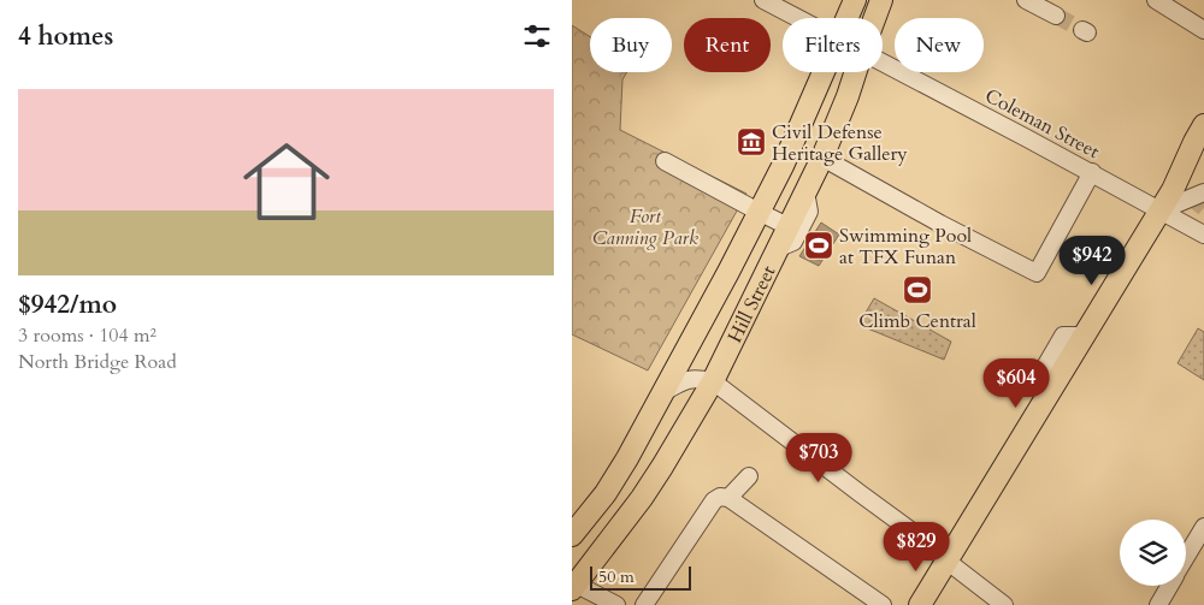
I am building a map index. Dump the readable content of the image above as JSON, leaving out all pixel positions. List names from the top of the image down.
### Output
{
  "streets": {
    "main road": ["Hill Street"],
    "street": ["Coleman Street"]
  },
  "parks": ["Fort Canning Park"],
  "places": {
    "museum": ["Civil Defense Heritage Gallery"],
    "sports": ["Swimming Pool at TFX Funan", "Climb Central"]
  },
  "scale_bar": "50 m",
  "page": {
    "heading": "4 homes",
    "chip": [
      "Buy",
      "Rent",
      "Filters",
      "New"
    ],
    "list": [
      {
        "name": "$942/mo",
        "note": "3 rooms · 104 m² · North Bridge Road"
      }
    ],
    "price": [
      "$942",
      "$604",
      "$703",
      "$829"
    ],
    "scale": "50 m"
  }
}
